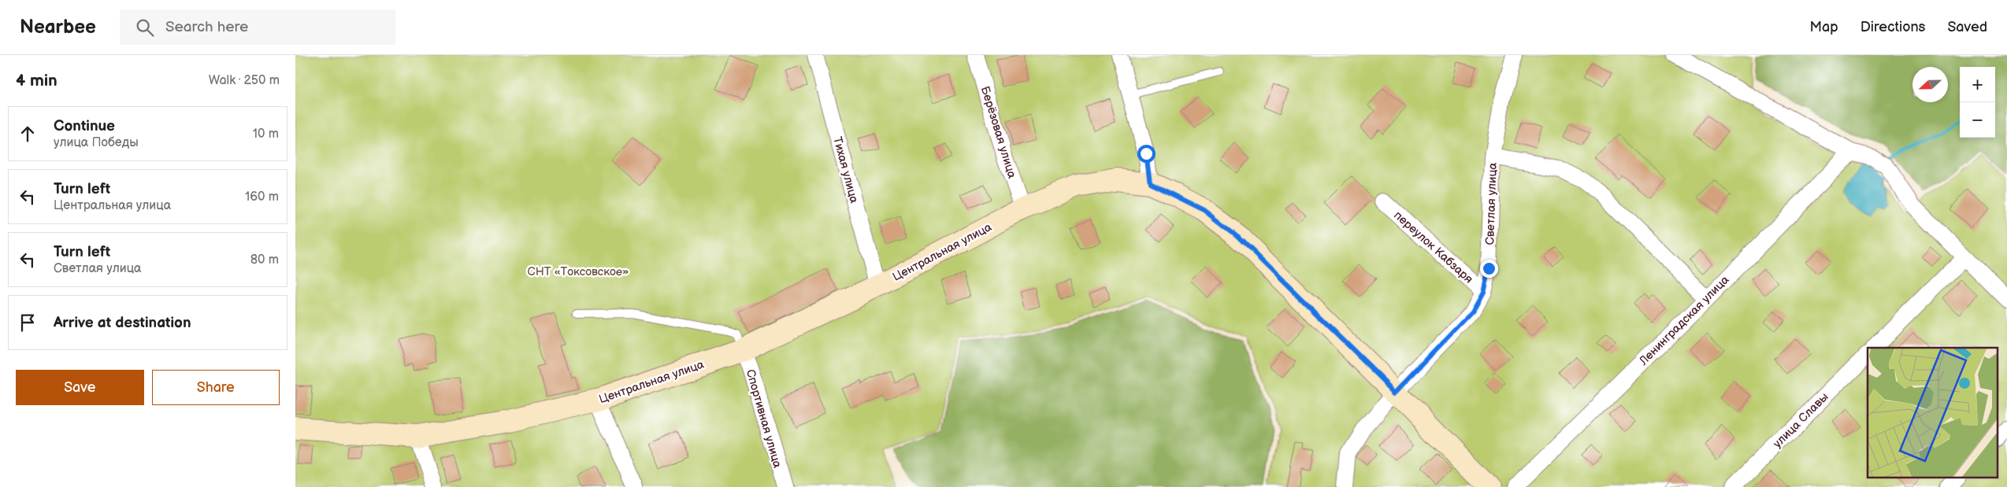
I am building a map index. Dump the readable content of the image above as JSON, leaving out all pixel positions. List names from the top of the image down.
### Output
{
  "streets": {
    "street": [
      "Берёзовая улица",
      "Тихая улица",
      "Светлая улица",
      "переулок Кабзаря",
      "Центральная улица",
      "Ленинградская улица",
      "Спортивная улица",
      "улица Славы"
    ]
  },
  "crossings": [
    ["Берёзовая улица", "Центральная улица"],
    ["Тихая улица", "Центральная улица"],
    ["Светлая улица", "переулок Кабзаря"],
    ["Светлая улица", "Центральная улица"],
    ["Центральная улица", "Спортивная улица"]
  ],
  "parks": ["СНТ «Токсовское»"],
  "north": "left",
  "page": {
    "header": "Nearbee",
    "search": "Search here",
    "nav": ["Map", "Directions", "Saved"],
    "heading": ["4 min", "Walk · 250 m"],
    "map_buttons": ["+", "−"],
    "list": [
      ["Continue", "улица Победы", "10 m"],
      ["Turn left", "Центральная улица", "160 m"],
      ["Turn left", "Светлая улица", "80 m"],
      "Arrive at destination"
    ],
    "buttons": ["Save", "Share"]
  }
}
